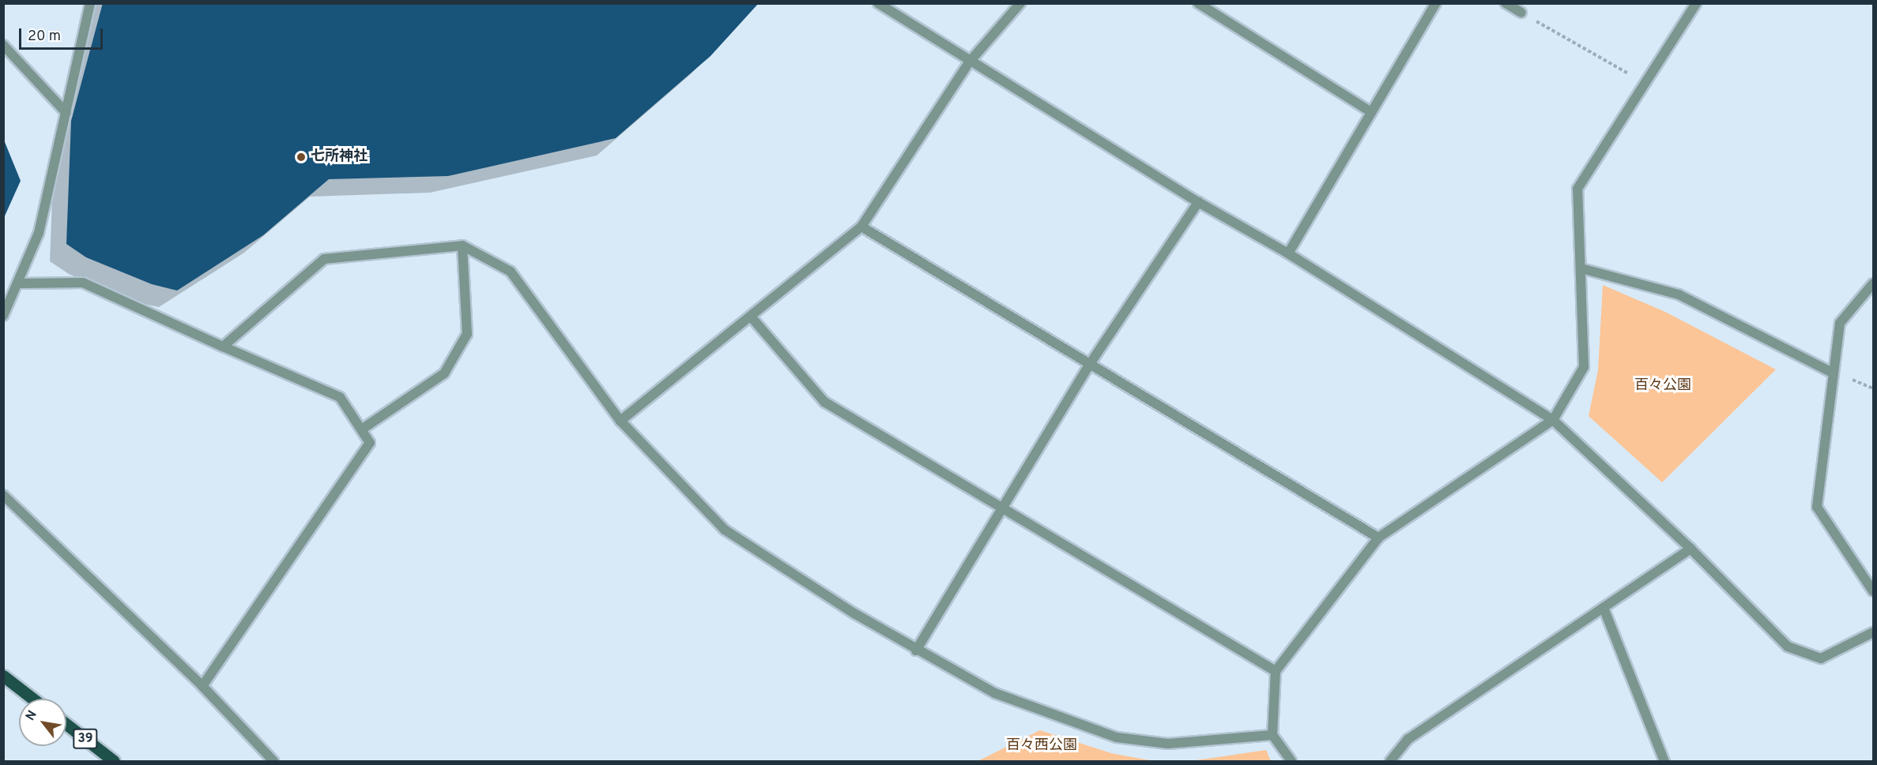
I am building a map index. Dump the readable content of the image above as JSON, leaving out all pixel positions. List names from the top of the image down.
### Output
{
  "streets": {
    "main road": ["39"]
  },
  "parks": ["百々公園", "百々西公園"],
  "places": ["七所神社"],
  "scale_bar": "20 m",
  "north": "top left"
}
